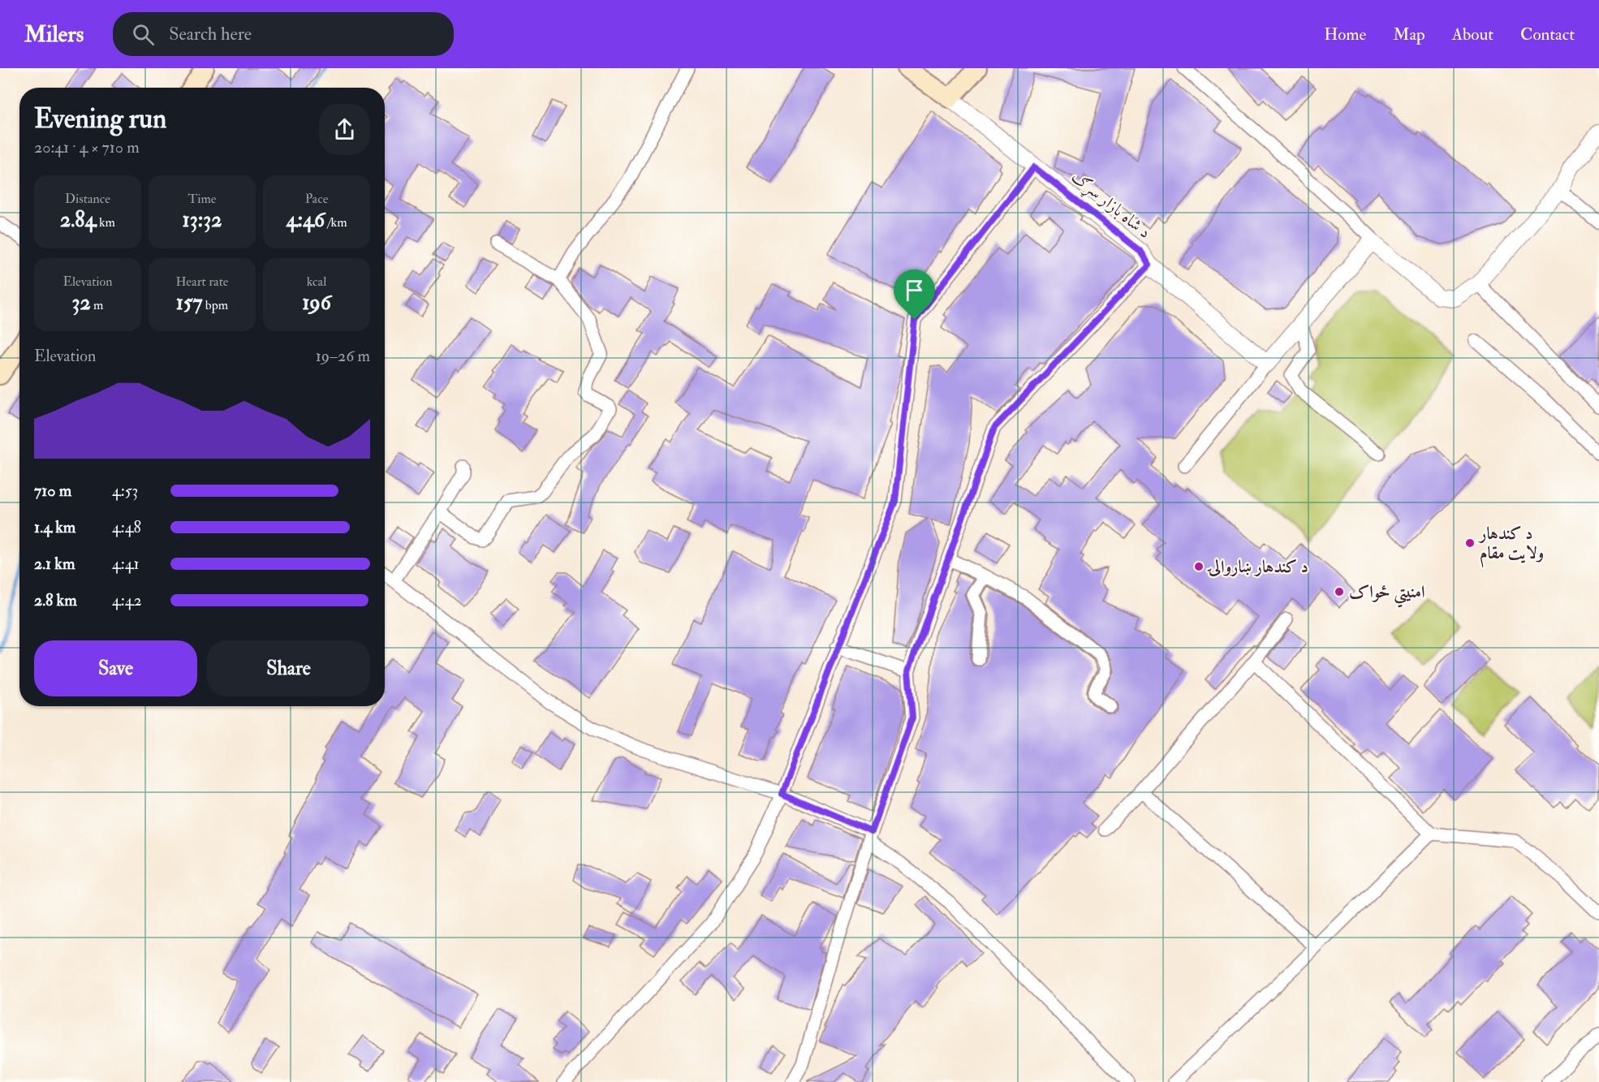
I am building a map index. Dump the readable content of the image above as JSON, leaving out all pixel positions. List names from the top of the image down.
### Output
{
  "streets": {
    "street": ["د شاه بازار سړګ"]
  },
  "places": ["د کندهار ولايت مقام", "د کندهار ښاروالۍ", "امنيتي ځواک"],
  "page": {
    "header": "Milers",
    "search": "Search here",
    "nav": [
      "Home",
      "Map",
      "About",
      "Contact"
    ],
    "heading": ["Evening run", "20:41 · 4 × 710 m"],
    "stats": [
      ["Distance", "2.84 km"],
      ["Time", "13:32"],
      ["Pace", "4:46 /km"],
      ["Elevation", "32 m"],
      ["Heart rate", "157 bpm"],
      ["kcal", "196"]
    ],
    "chart": ["Elevation", "19–26 m"],
    "list": [
      {
        "name": "710 m",
        "note": "4:53"
      },
      {
        "name": "1.4 km",
        "note": "4:48"
      },
      {
        "name": "2.1 km",
        "note": "4:41"
      },
      {
        "name": "2.8 km",
        "note": "4:42"
      }
    ],
    "buttons": ["Save", "Share"]
  }
}
